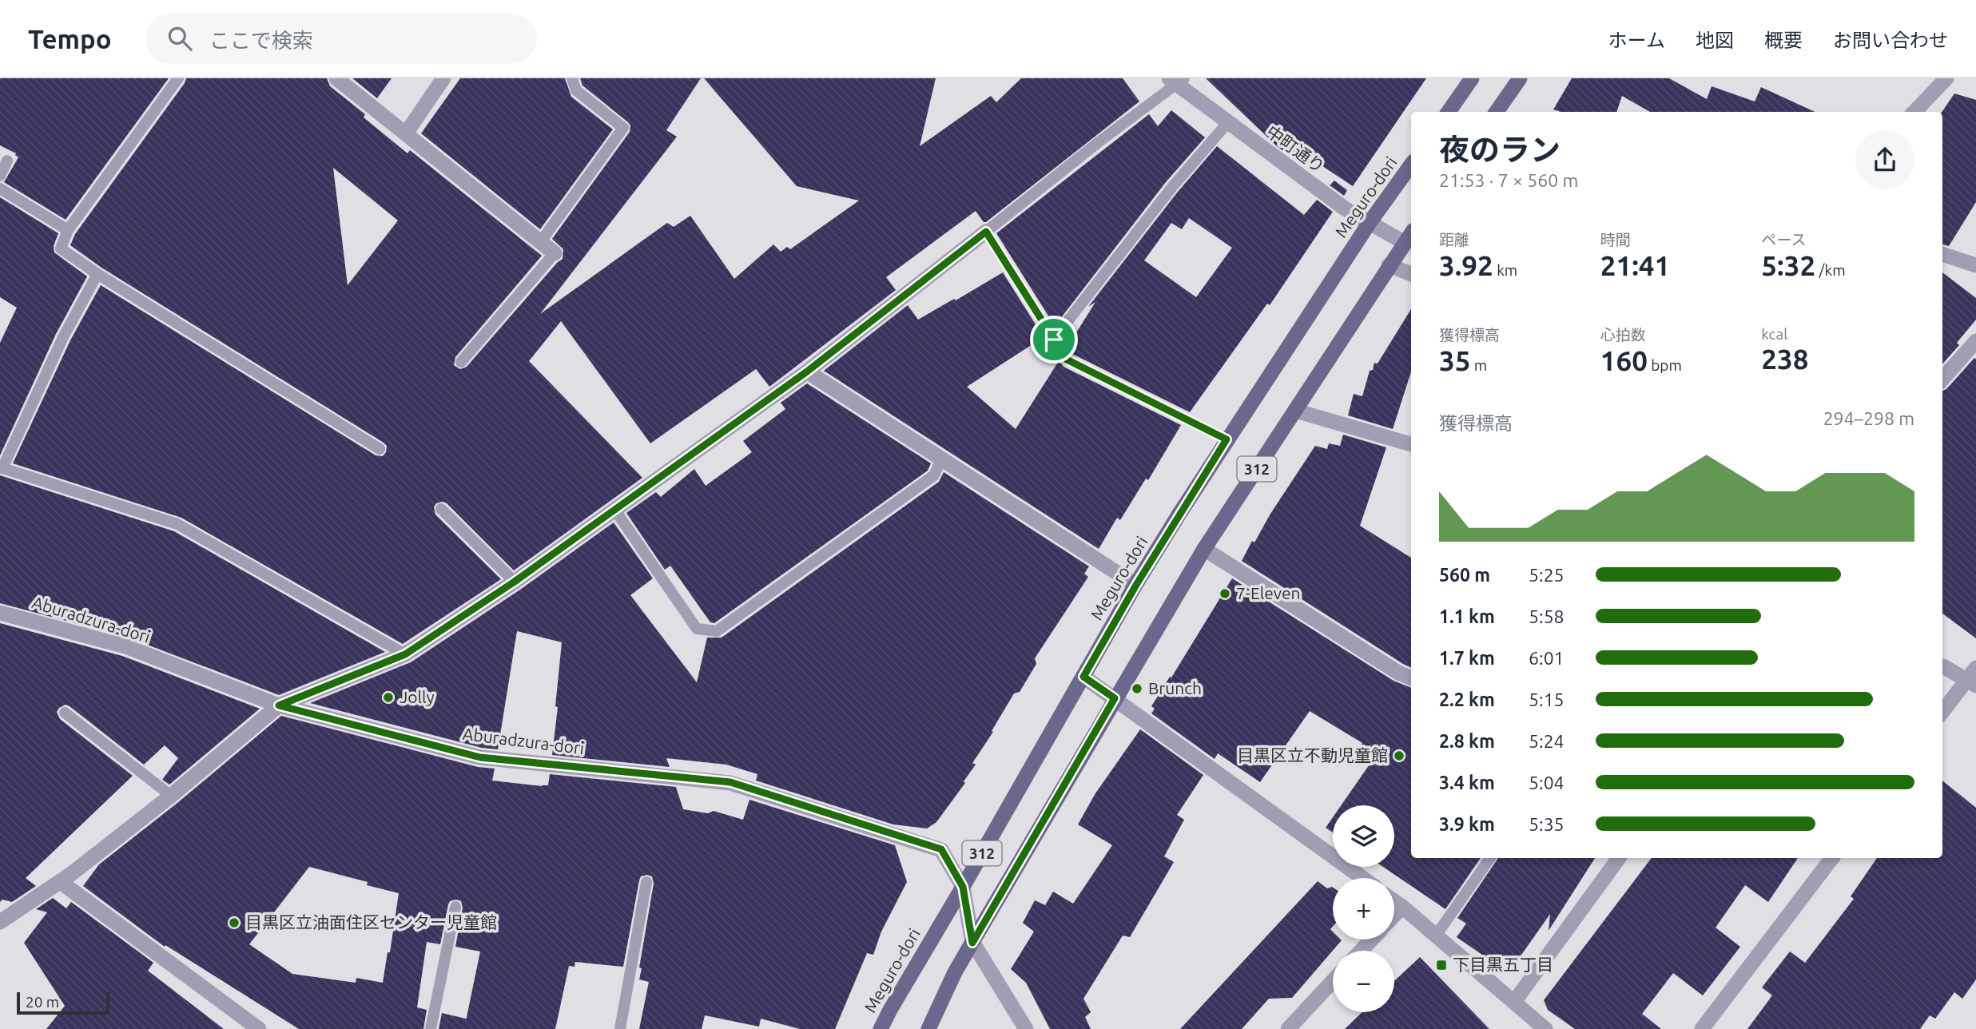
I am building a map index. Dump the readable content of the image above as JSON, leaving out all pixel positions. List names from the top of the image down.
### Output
{
  "streets": {
    "main road": ["Meguro-dori", "312"],
    "street": ["中町通り", "Aburadzura-dori"]
  },
  "crossings": [
    ["中町通り", "Meguro-dori"],
    ["中町通り", "312"],
    ["Meguro-dori", "Aburadzura-dori"]
  ],
  "places": {
    "other": [
      "7-Eleven",
      "Brunch",
      "Jolly",
      "目黒区立不動児童館",
      "目黒区立油面住区センター児童館"
    ],
    "transit": ["下目黒五丁目"]
  },
  "scale_bar": "20 m",
  "page": {
    "header": "Tempo",
    "search": "ここで検索",
    "nav": [
      "ホーム",
      "地図",
      "概要",
      "お問い合わせ"
    ],
    "heading": ["夜のラン", "21:53 · 7 × 560 m"],
    "stats": [
      ["距離", "3.92 km"],
      ["時間", "21:41"],
      ["ペース", "5:32 /km"],
      ["獲得標高", "35 m"],
      ["心拍数", "160 bpm"],
      ["kcal", "238"]
    ],
    "chart": ["獲得標高", "294–298 m"],
    "list": [
      {
        "name": "560 m",
        "note": "5:25"
      },
      {
        "name": "1.1 km",
        "note": "5:58"
      },
      {
        "name": "1.7 km",
        "note": "6:01"
      },
      {
        "name": "2.2 km",
        "note": "5:15"
      },
      {
        "name": "2.8 km",
        "note": "5:24"
      },
      {
        "name": "3.4 km",
        "note": "5:04"
      },
      {
        "name": "3.9 km",
        "note": "5:35"
      }
    ],
    "map_buttons": ["+", "−"],
    "scale": "20 m"
  }
}
